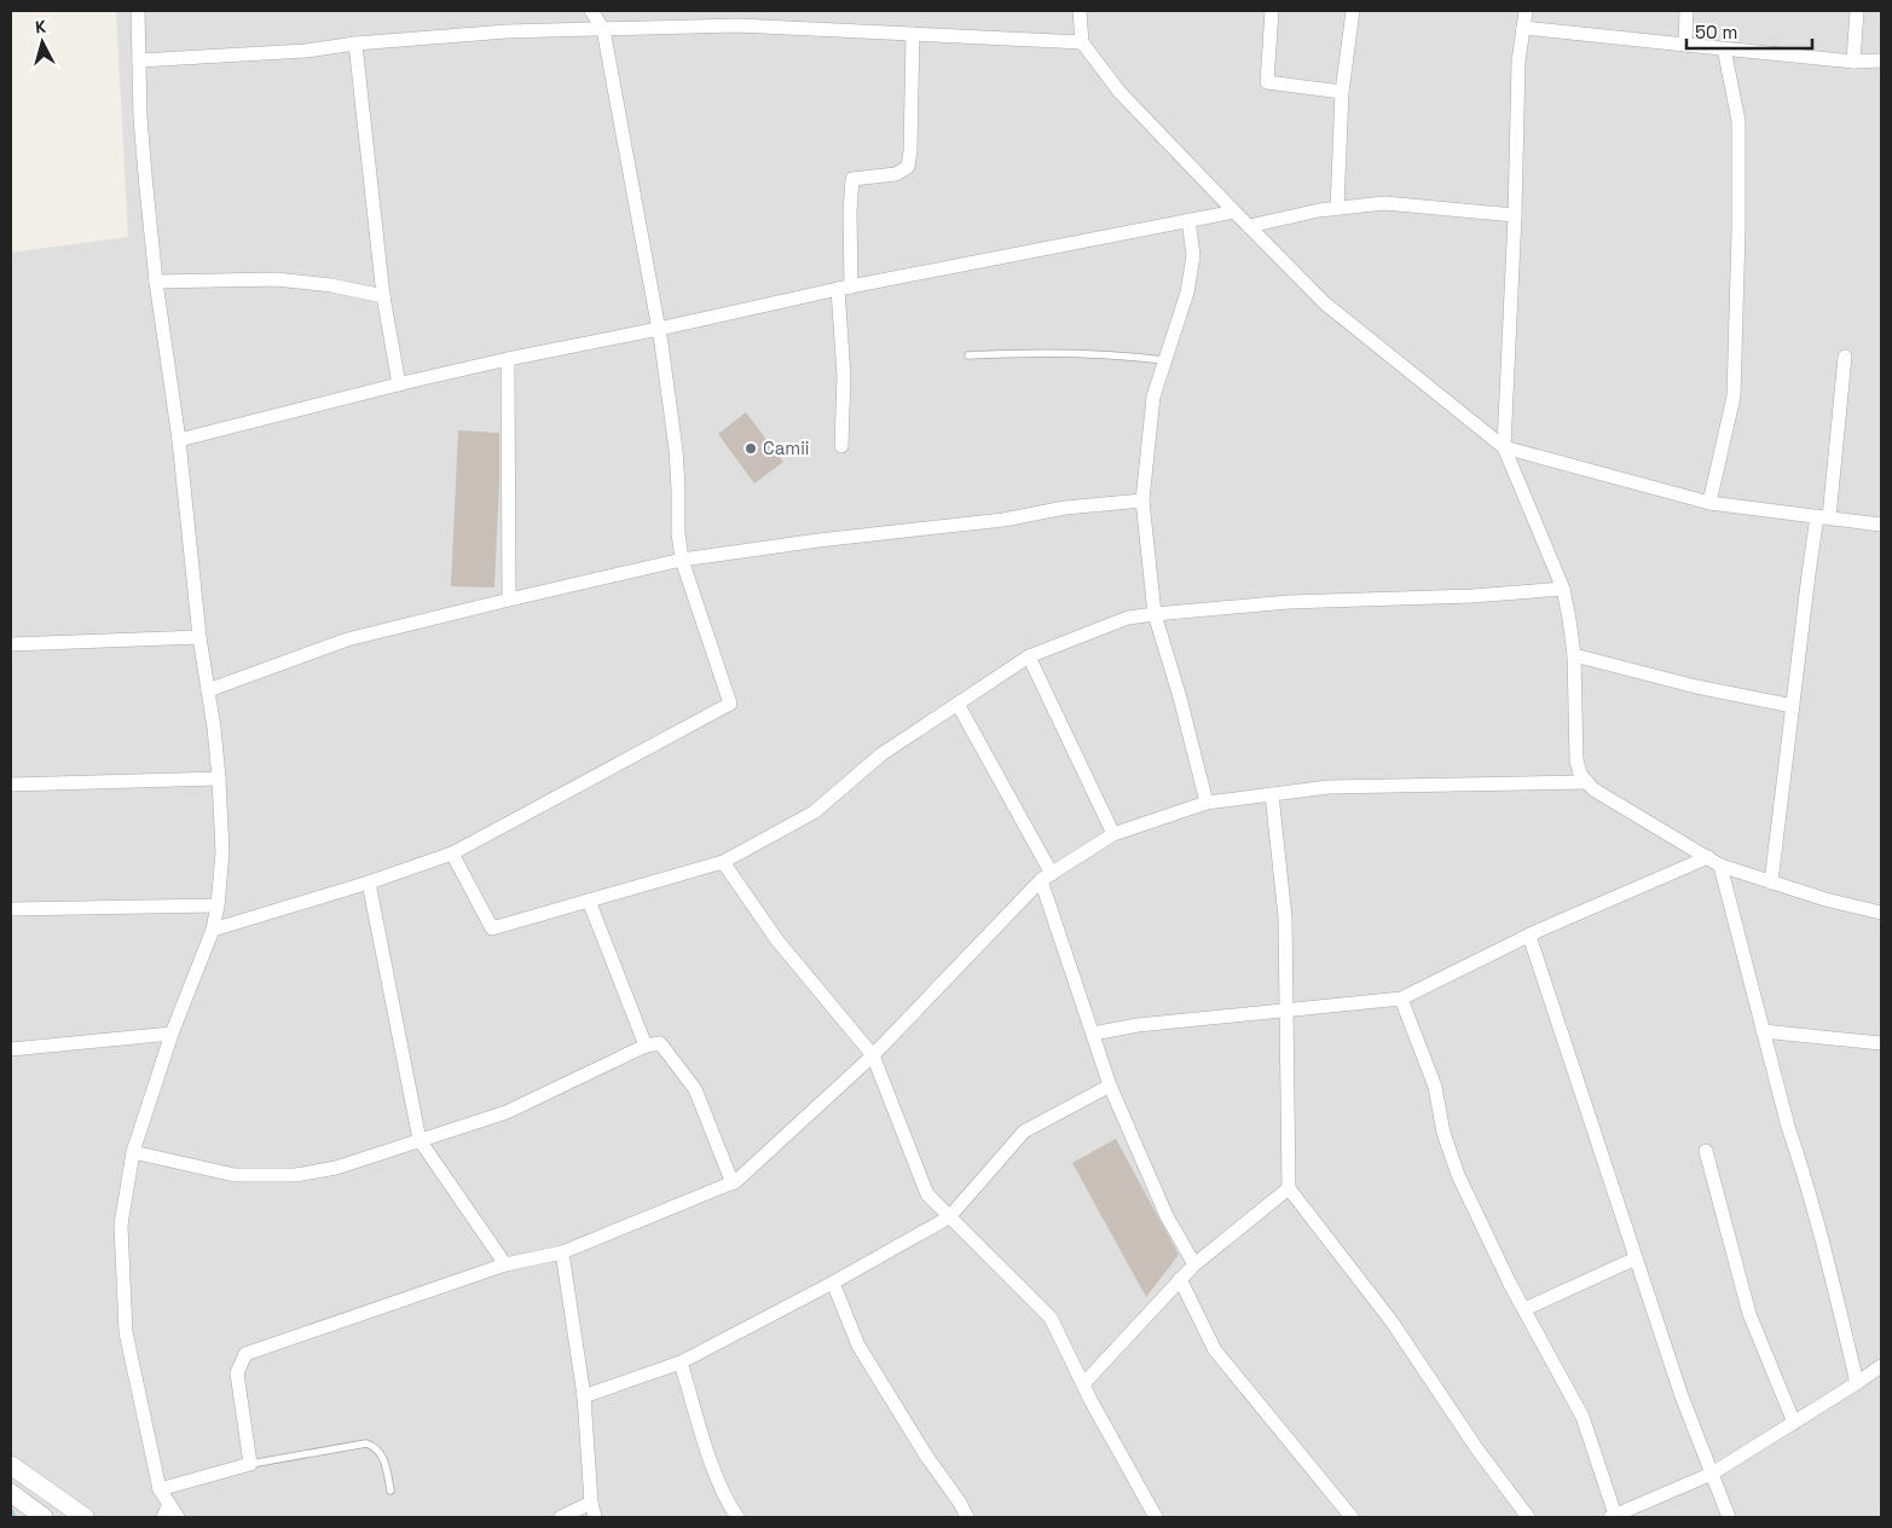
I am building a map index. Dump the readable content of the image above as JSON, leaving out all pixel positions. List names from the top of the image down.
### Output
{
  "places": ["Camii"],
  "scale_bar": "50 m",
  "north": "top"
}
